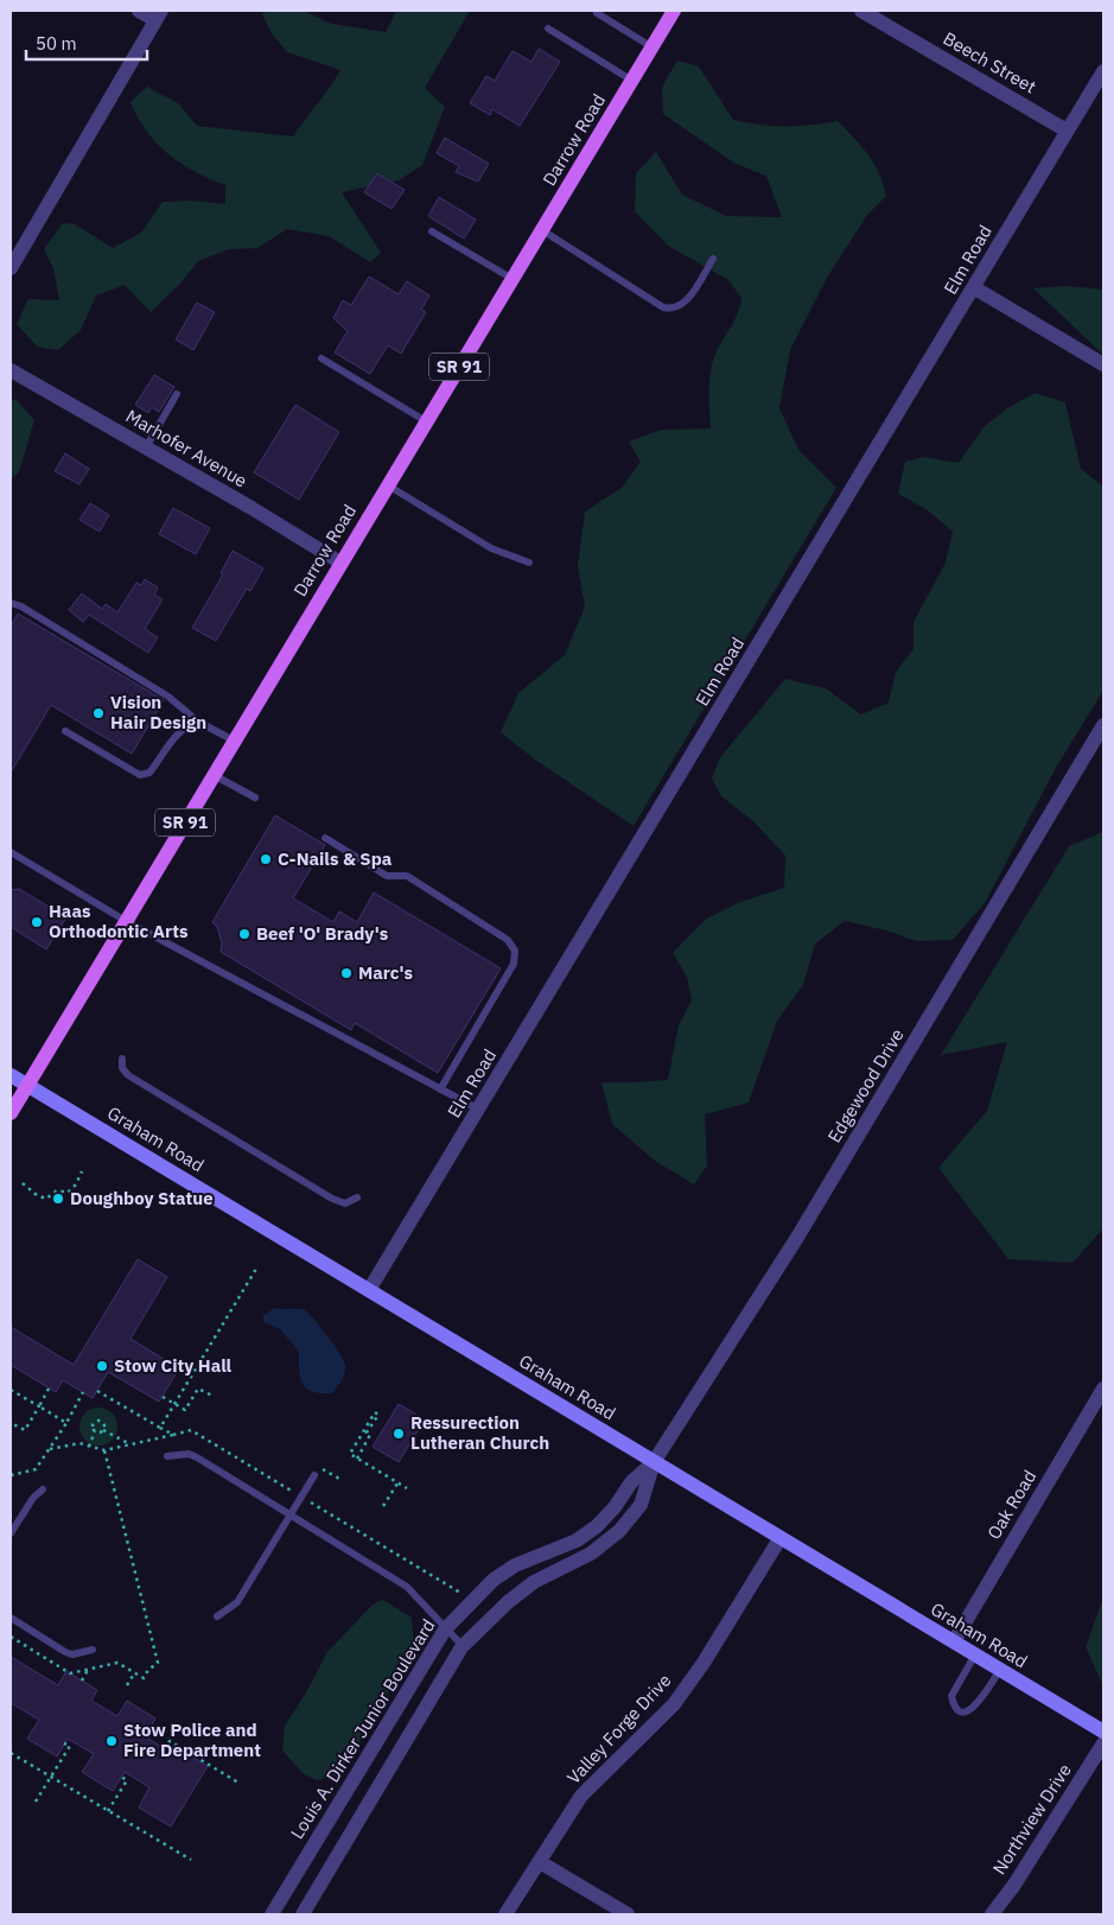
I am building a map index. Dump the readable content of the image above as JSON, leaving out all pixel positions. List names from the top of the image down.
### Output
{
  "streets": {
    "main road": ["Darrow Road", "SR 91", "Graham Road"],
    "street": [
      "Beech Street",
      "Elm Road",
      "Marhofer Avenue",
      "Edgewood Drive",
      "Oak Road",
      "Louis A. Dirker Junior Boulevard",
      "Valley Forge Drive",
      "Northview Drive"
    ]
  },
  "crossings": [
    ["Beech Street", "Elm Road"],
    ["Darrow Road", "Marhofer Avenue"],
    ["Darrow Road", "Graham Road"],
    ["Elm Road", "Graham Road"],
    ["Edgewood Drive", "Graham Road"],
    ["Edgewood Drive", "Louis A. Dirker Junior Boulevard"],
    ["Graham Road", "Oak Road"],
    ["Graham Road", "Louis A. Dirker Junior Boulevard"],
    ["Graham Road", "Valley Forge Drive"]
  ],
  "places": [
    "Vision Hair Design",
    "C-Nails & Spa",
    "Haas Orthodontic Arts",
    "Beef 'O' Brady's",
    "Marc's",
    "Doughboy Statue",
    "Stow City Hall",
    "Ressurection Lutheran Church",
    "Stow Police and Fire Department"
  ],
  "scale_bar": "50 m"
}
